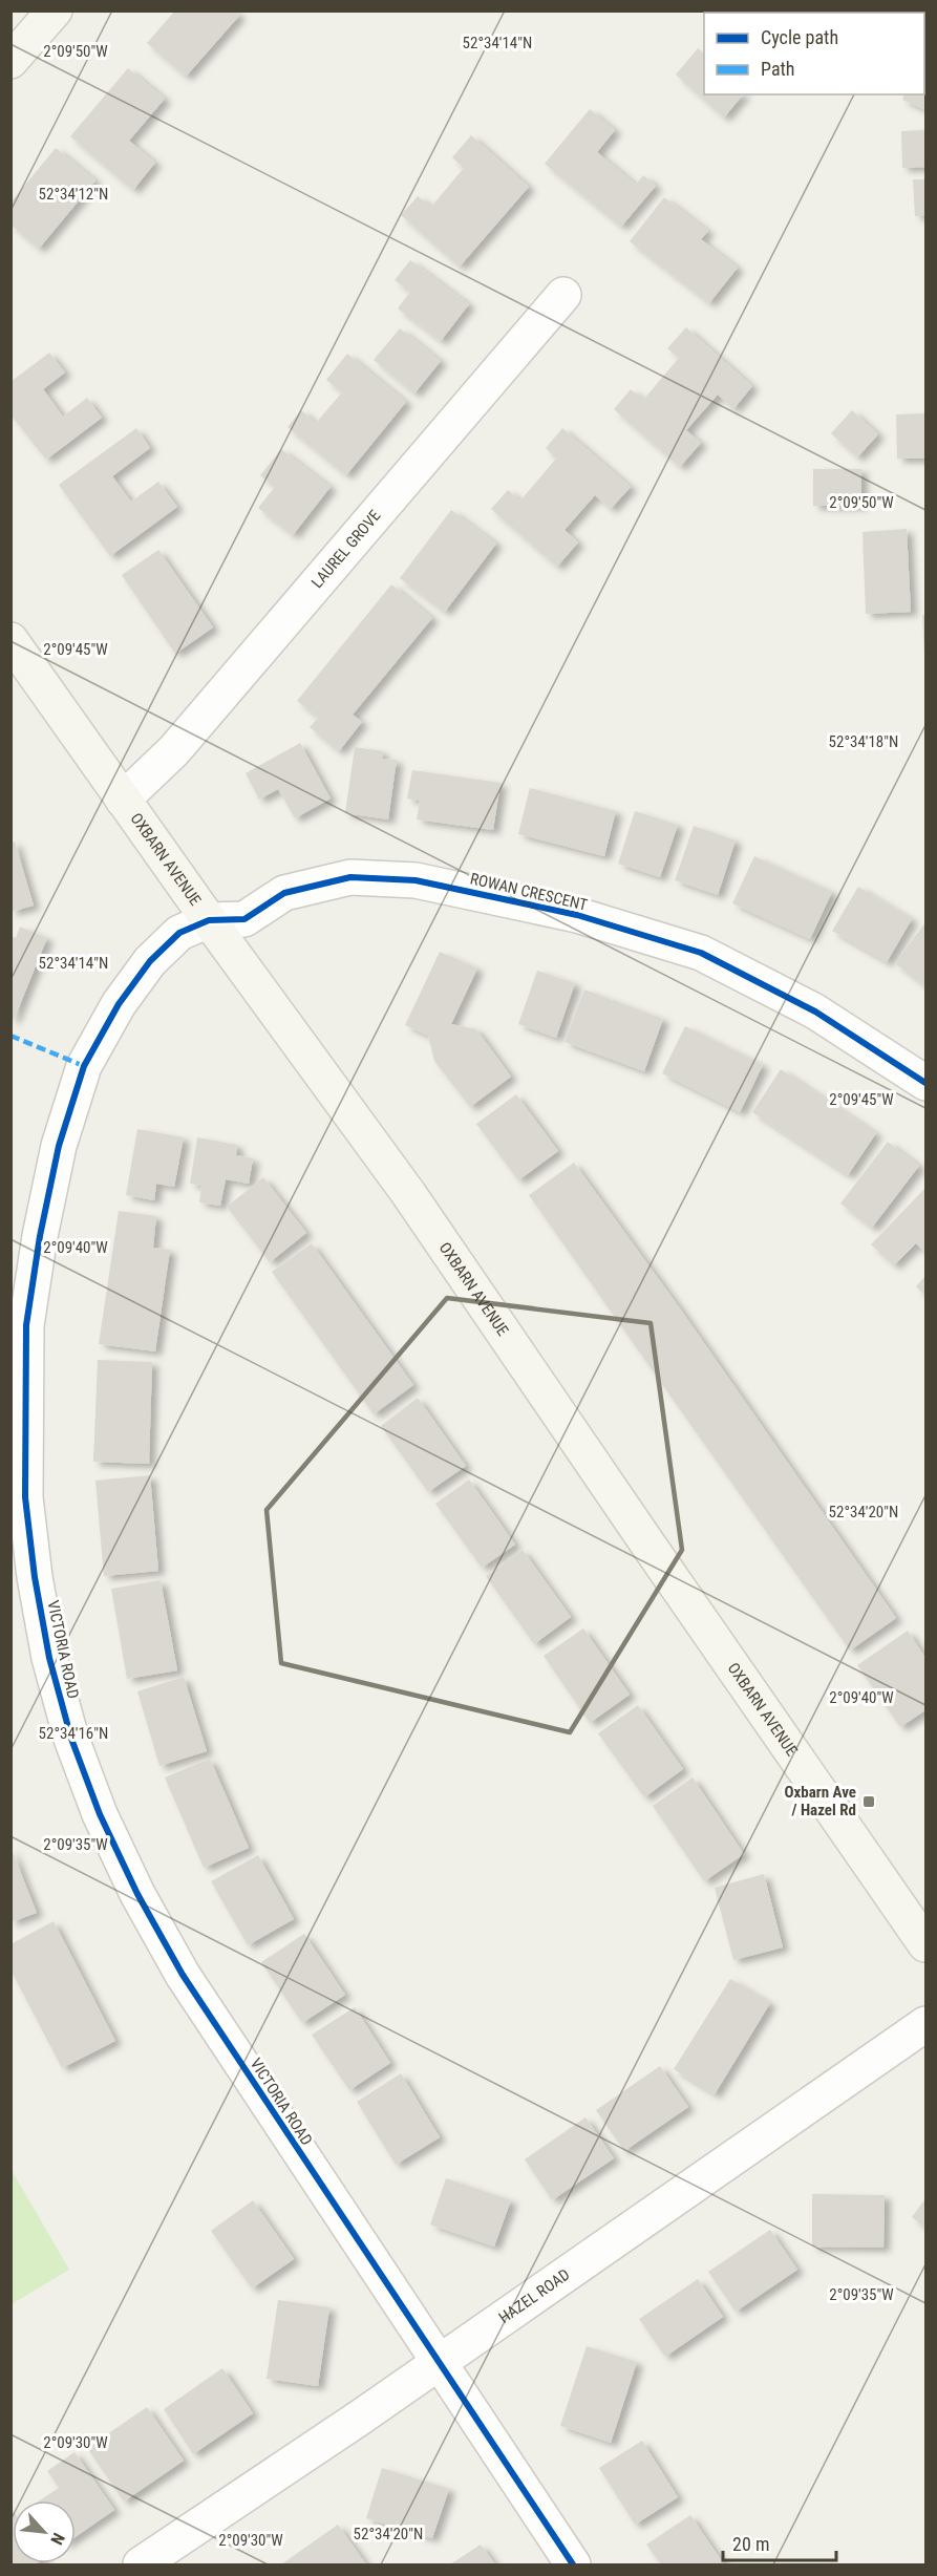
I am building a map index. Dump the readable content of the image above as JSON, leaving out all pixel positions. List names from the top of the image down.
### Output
{
  "streets": {
    "street": [
      "LAUREL GROVE",
      "OXBARN AVENUE",
      "ROWAN CRESCENT",
      "VICTORIA ROAD",
      "HAZEL ROAD"
    ]
  },
  "crossings": [
    ["LAUREL GROVE", "OXBARN AVENUE"],
    ["OXBARN AVENUE", "ROWAN CRESCENT"],
    ["OXBARN AVENUE", "VICTORIA ROAD"],
    ["ROWAN CRESCENT", "VICTORIA ROAD"],
    ["VICTORIA ROAD", "HAZEL ROAD"]
  ],
  "places": {
    "transit": ["Oxbarn Ave / Hazel Rd"]
  },
  "legend": ["Cycle path", "Path"],
  "scale_bar": "20 m",
  "north": "bottom right",
  "coordinates": [
    "52°34'14\"N",
    "2°09'50\"W",
    "52°34'12\"N",
    "2°09'45\"W",
    "52°34'18\"N",
    "2°09'40\"W",
    "52°34'20\"N",
    "52°34'16\"N",
    "2°09'35\"W",
    "2°09'30\"W"
  ]
}
